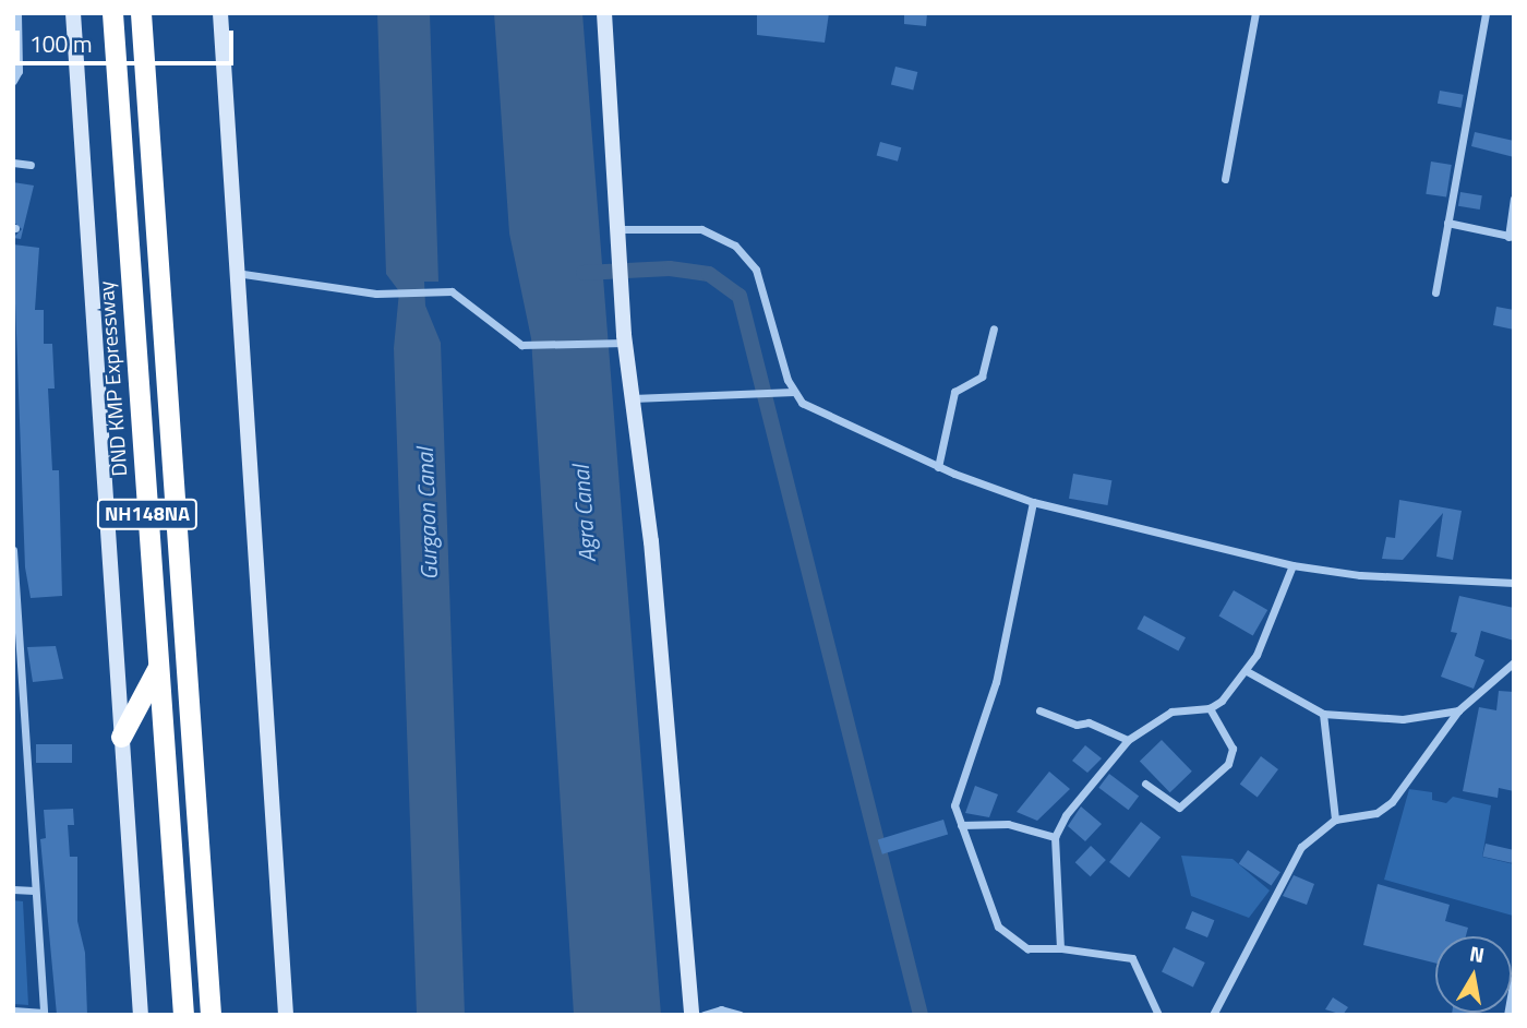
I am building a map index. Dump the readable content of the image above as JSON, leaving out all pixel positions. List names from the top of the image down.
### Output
{
  "streets": {
    "highway": ["DND KMP Expressway", "NH148NA"]
  },
  "water": ["Gurgaon Canal", "Agra Canal"],
  "scale_bar": "100 m",
  "north": "top"
}
